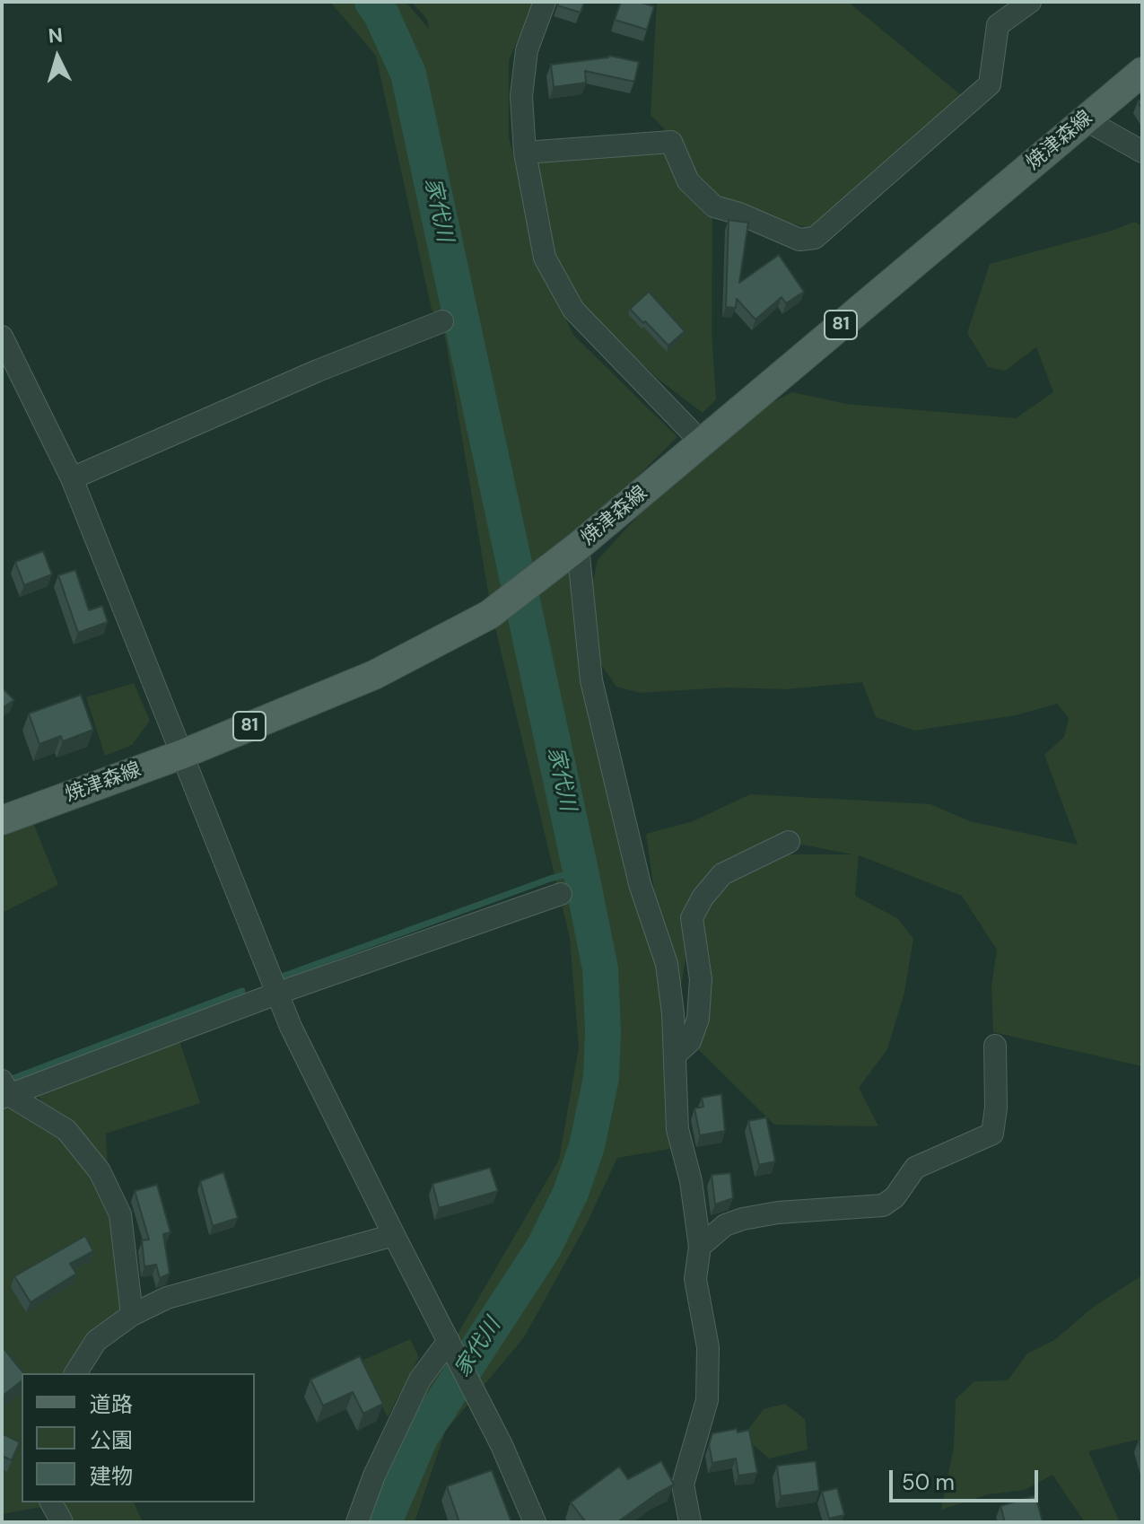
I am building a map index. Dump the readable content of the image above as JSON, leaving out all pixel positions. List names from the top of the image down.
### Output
{
  "streets": {
    "main road": ["焼津森線", "81"]
  },
  "water": ["家代川"],
  "legend": ["道路", "公園", "建物"],
  "scale_bar": "50 m",
  "north": "top"
}
